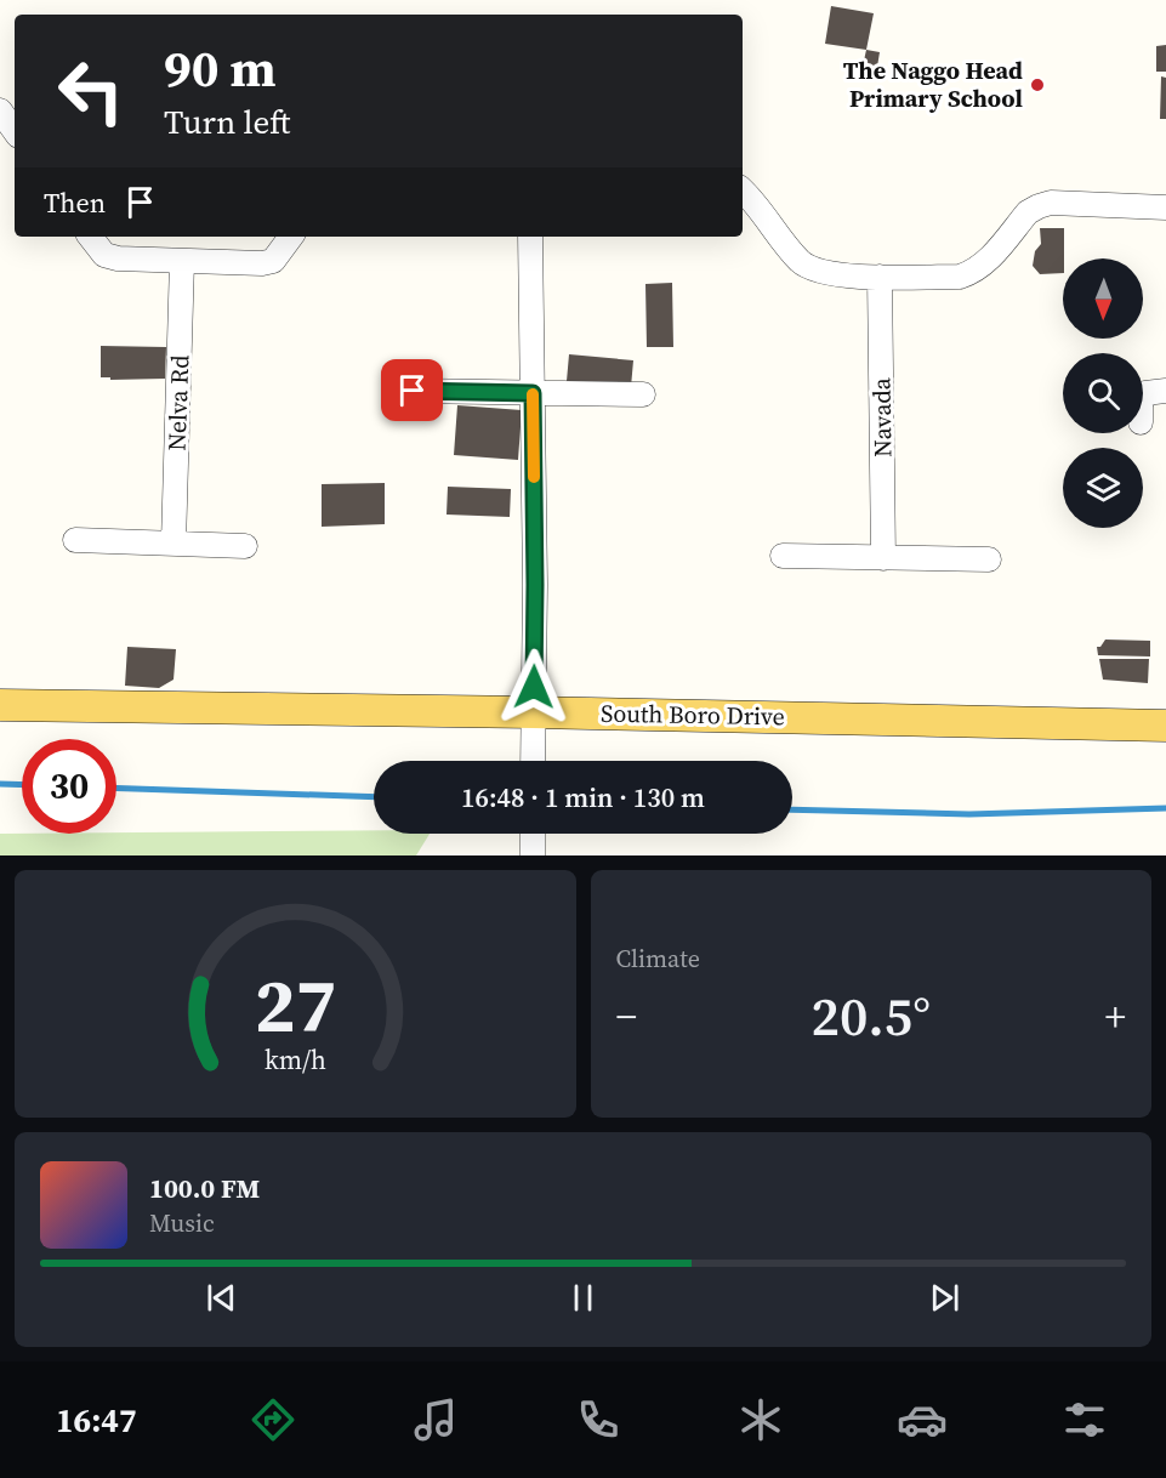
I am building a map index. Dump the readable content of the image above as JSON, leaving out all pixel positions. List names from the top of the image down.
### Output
{
  "streets": {
    "main road": ["South Boro Drive"],
    "street": ["Nelva Rd", "Navada"]
  },
  "places": ["The Naggo Head Primary School"],
  "north": "bottom",
  "page": {
    "turn": ["90 m", "Turn left"],
    "then": "Then",
    "limit": "30",
    "trip": "16:48 · 1 min · 130 m",
    "tile": "Climate",
    "heat": ["−", "20.5°", "+"],
    "song": ["100.0 FM", "Music"],
    "tabs": "16:47",
    "gauge": ["27", "km/h"]
  }
}
